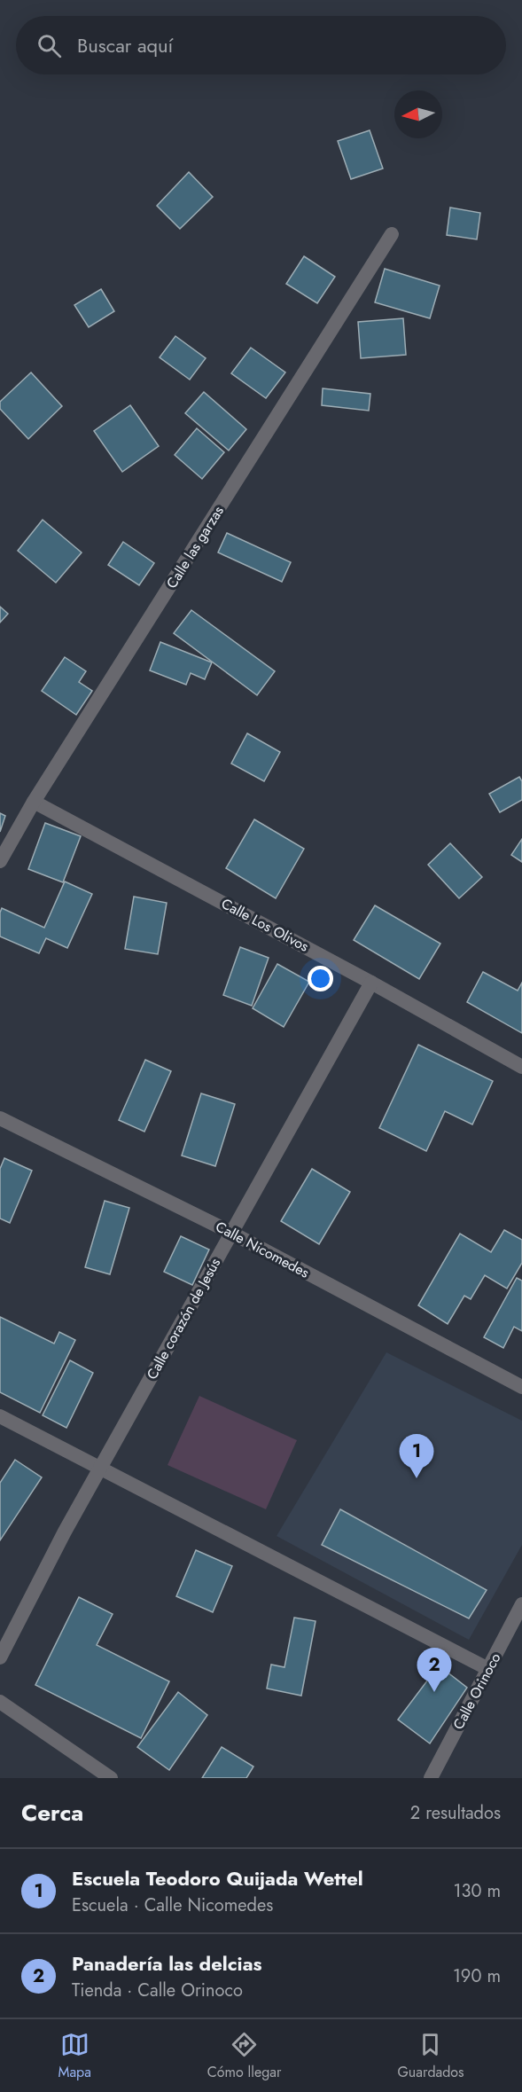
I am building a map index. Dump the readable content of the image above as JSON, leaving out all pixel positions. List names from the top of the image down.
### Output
{
  "streets": {
    "street": [
      "Calle las garzas",
      "Calle Los Olivos",
      "Calle Nicomedes",
      "Calle corazón de Jesús",
      "Calle Orinoco"
    ]
  },
  "crossings": [
    ["Calle las garzas", "Calle Los Olivos"],
    ["Calle Los Olivos", "Calle corazón de Jesús"],
    ["Calle Nicomedes", "Calle corazón de Jesús"]
  ],
  "north": "left",
  "page": {
    "search": "Buscar aquí",
    "pins": ["1", "2"],
    "heading": ["Cerca", "2 resultados"],
    "list": [
      {
        "mark": "1",
        "name": "Escuela Teodoro Quijada Wettel",
        "note": "Escuela · Calle Nicomedes",
        "value": "130 m"
      },
      {
        "mark": "2",
        "name": "Panadería las delcias",
        "note": "Tienda · Calle Orinoco",
        "value": "190 m"
      }
    ],
    "nav": ["Mapa", "Cómo llegar", "Guardados"]
  }
}
